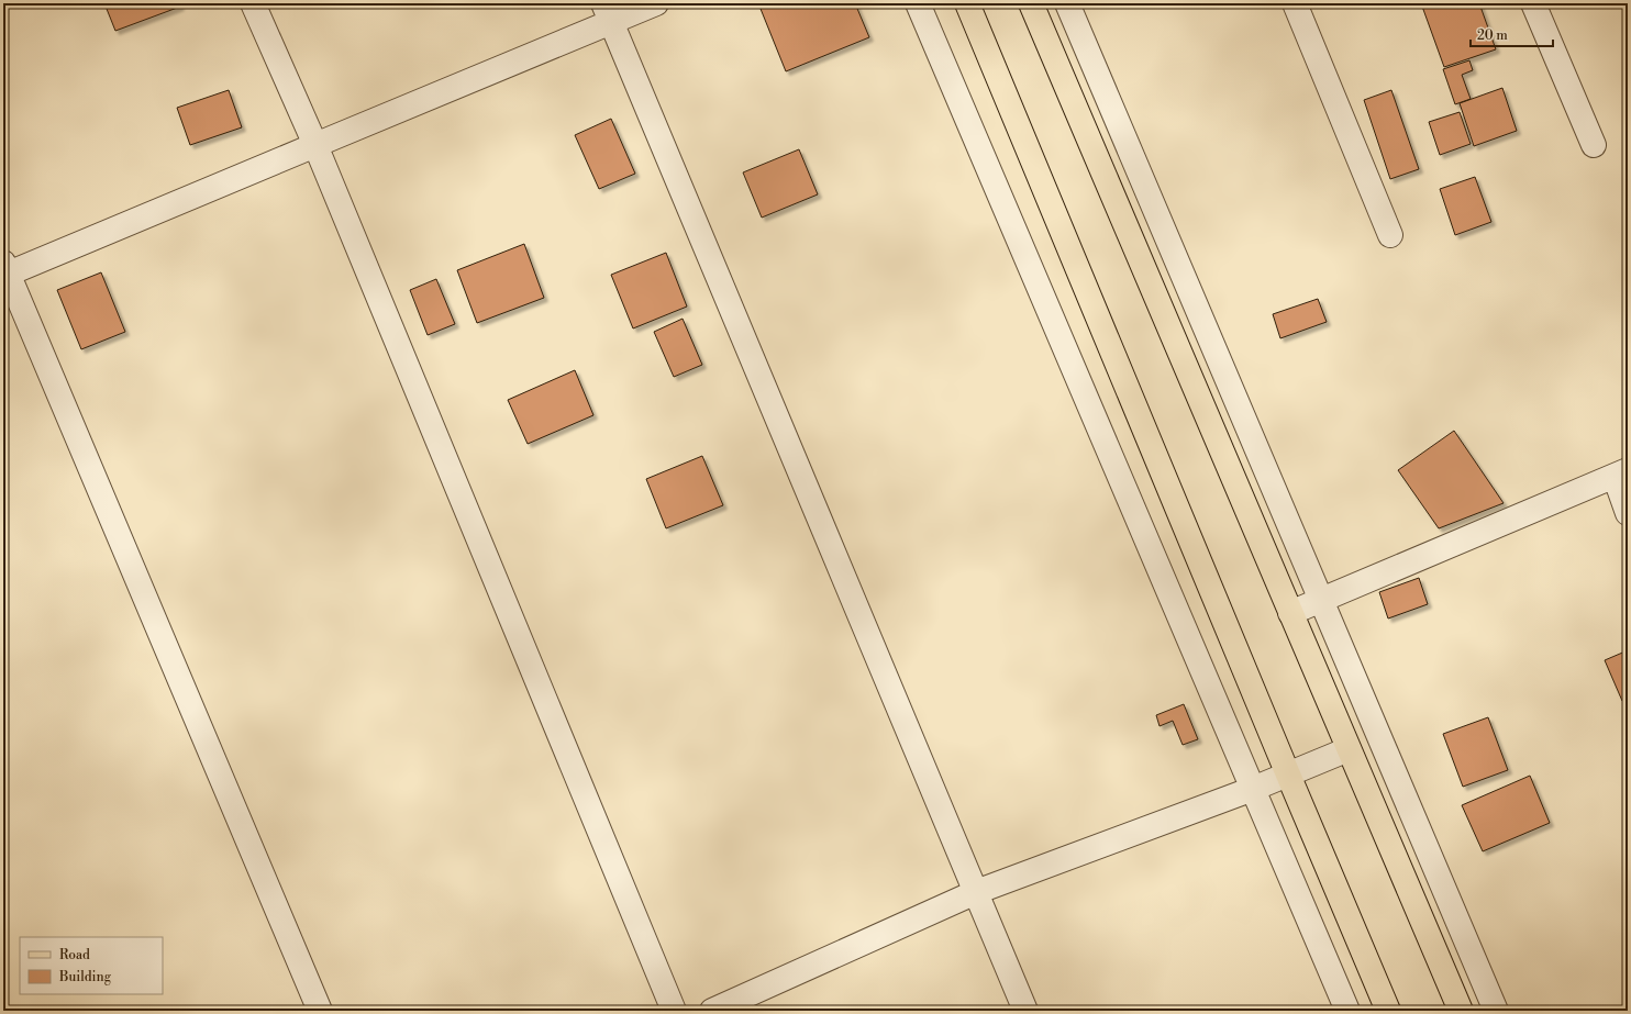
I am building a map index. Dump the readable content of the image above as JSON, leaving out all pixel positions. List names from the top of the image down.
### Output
{
  "legend": ["Road", "Building"],
  "scale_bar": "20 m"
}
